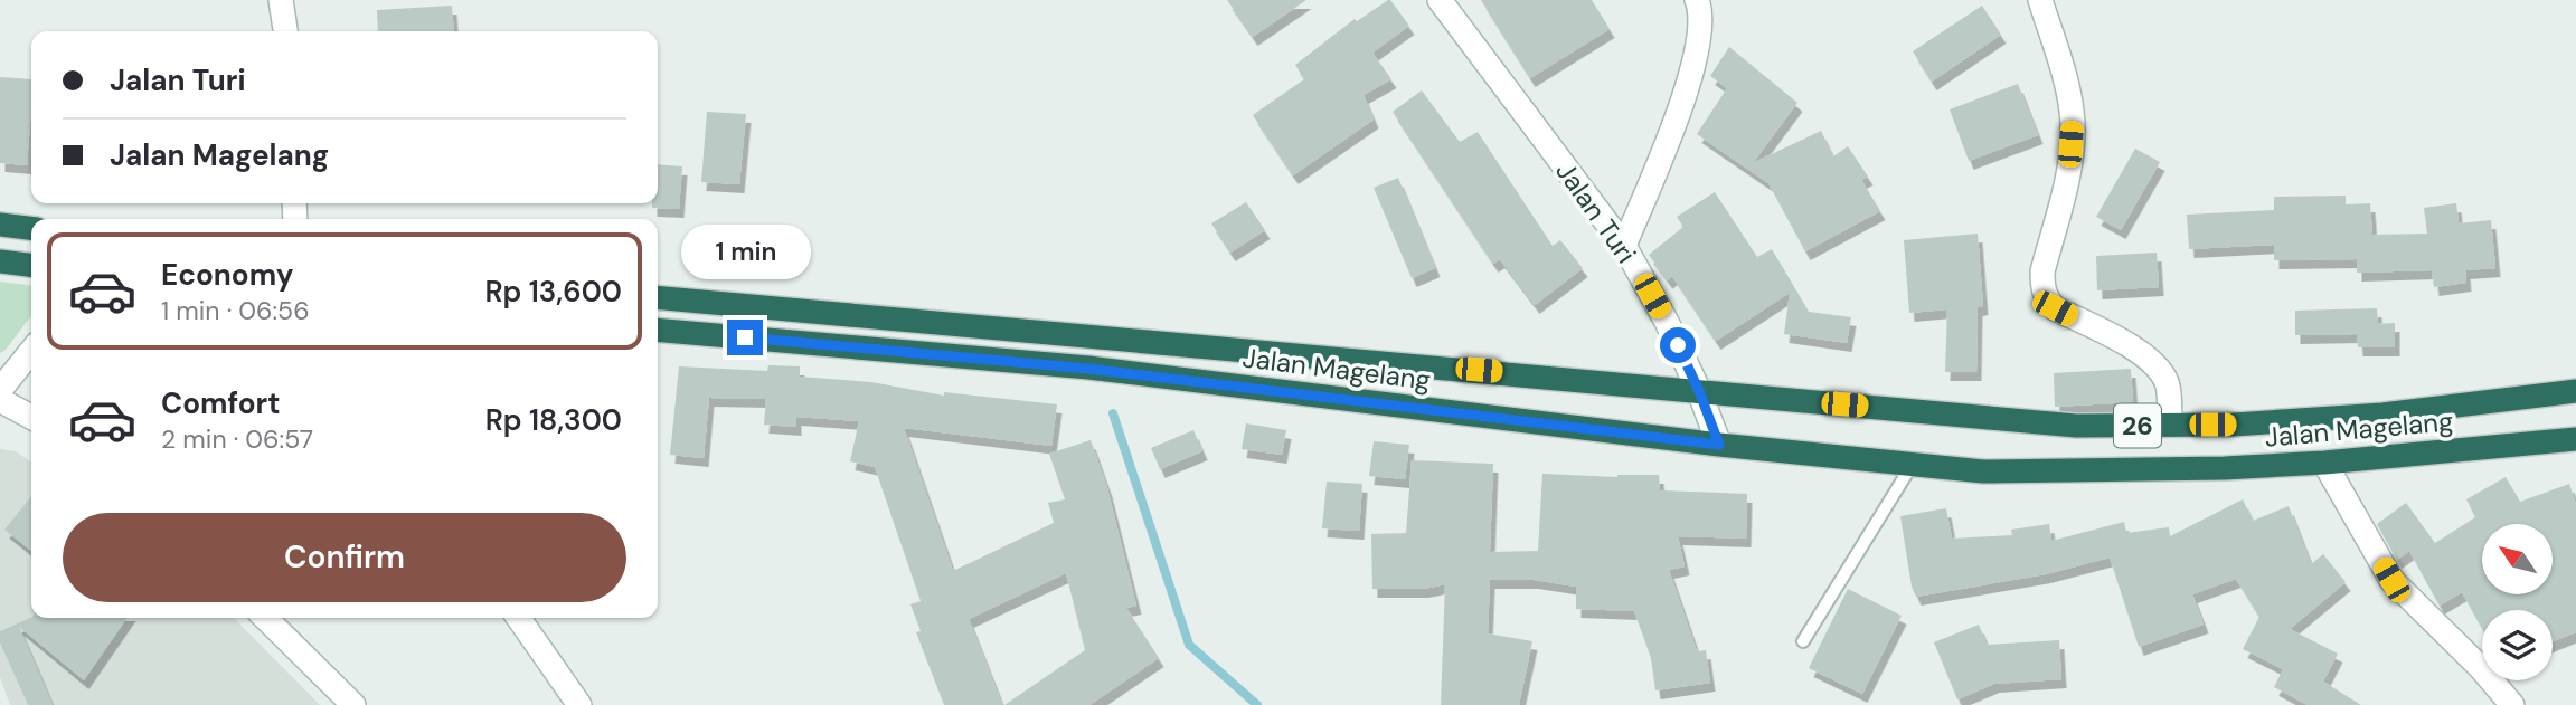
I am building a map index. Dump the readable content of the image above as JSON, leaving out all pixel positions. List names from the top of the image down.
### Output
{
  "streets": {
    "highway": ["Jalan Magelang", "26"],
    "street": ["Jalan Turi"]
  },
  "crossings": [
    ["Jalan Turi", "Jalan Magelang"]
  ],
  "north": "top left",
  "page": {
    "banner": ["Jalan Turi", "Jalan Magelang"],
    "bubble": "1 min",
    "list": [
      {
        "name": "Economy",
        "note": "1 min · 06:56",
        "value": "Rp 13,600"
      },
      {
        "name": "Comfort",
        "note": "2 min · 06:57",
        "value": "Rp 18,300"
      }
    ],
    "buttons": "Confirm"
  }
}
